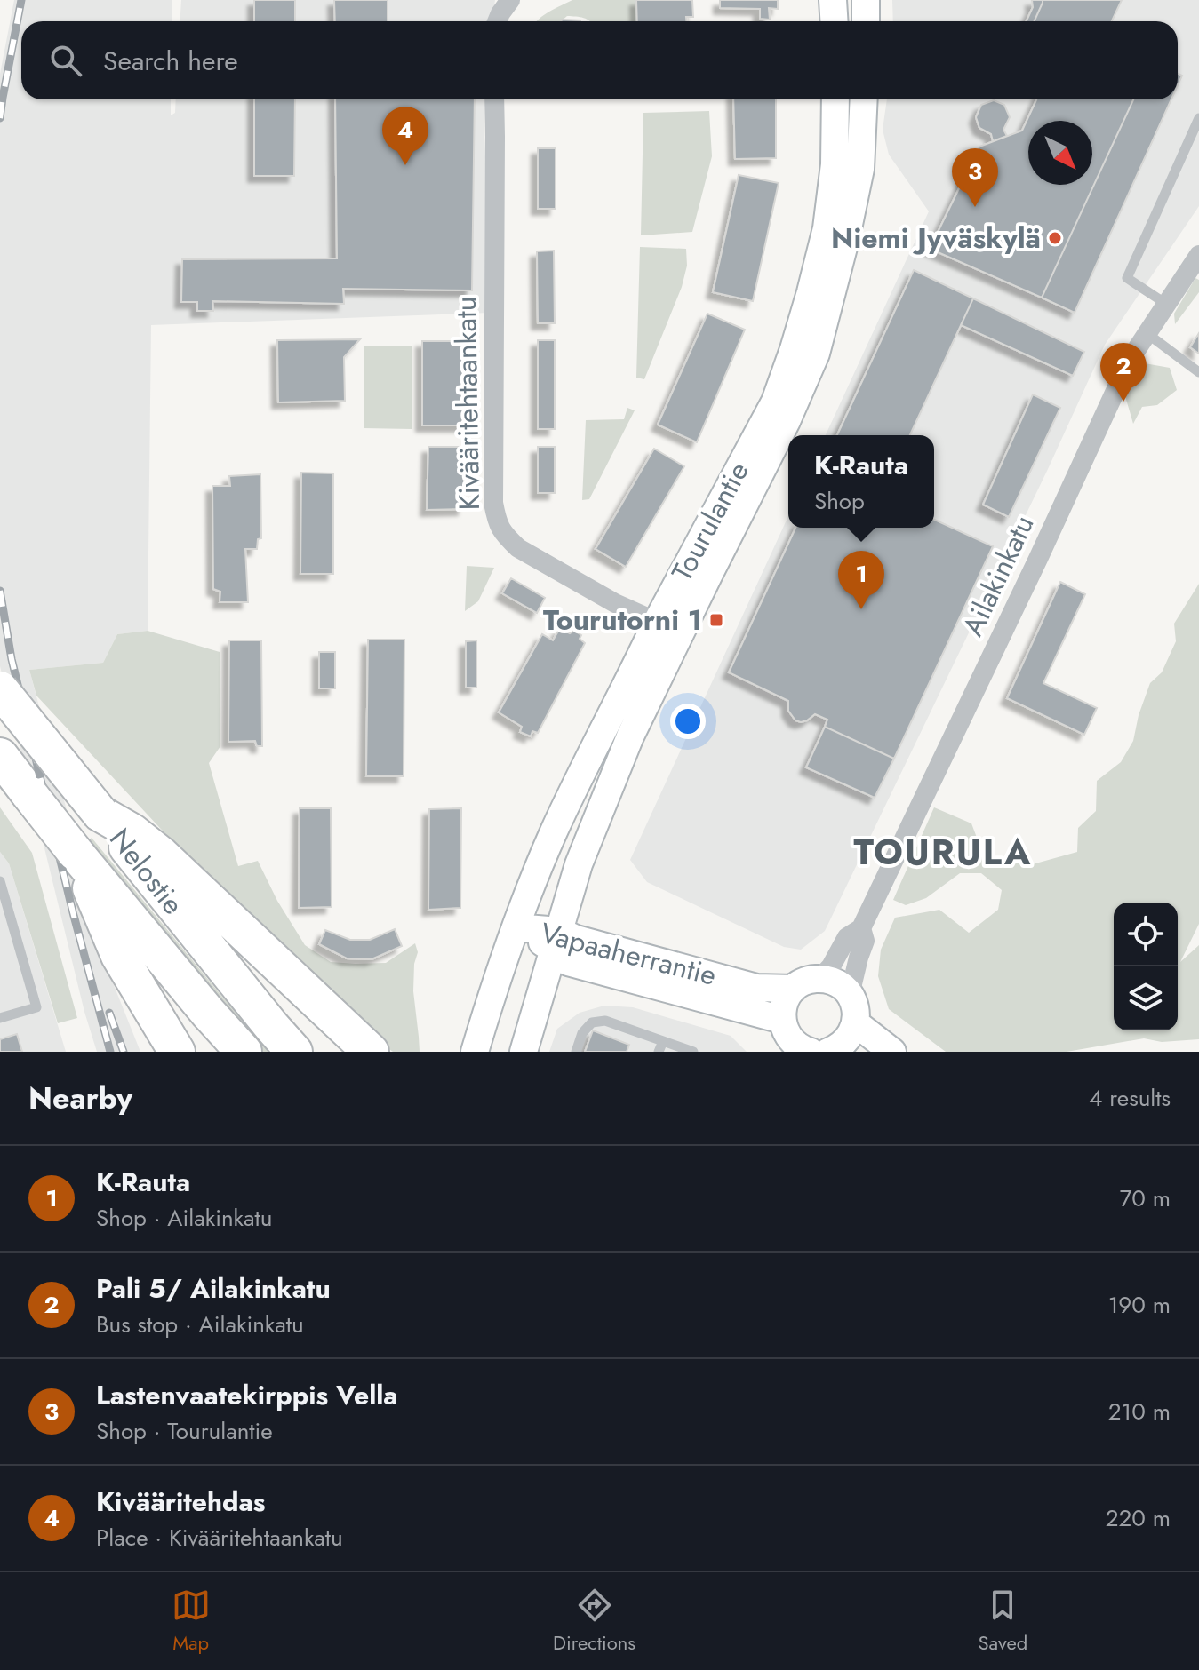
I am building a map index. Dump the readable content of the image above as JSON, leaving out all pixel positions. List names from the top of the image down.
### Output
{
  "streets": {
    "highway": ["Nelostie"],
    "main road": ["Tourulantie", "Vapaaherrantie"],
    "street": ["Kivääritehtaankatu", "Ailakinkatu"]
  },
  "crossings": [
    ["Kivääritehtaankatu", "Tourulantie"],
    ["Tourulantie", "Vapaaherrantie"]
  ],
  "districts": ["TOURULA"],
  "places": {
    "other": ["Niemi Jyväskylä"],
    "transit": ["Tourutorni 1"]
  },
  "north": "bottom right",
  "page": {
    "search": "Search here",
    "pins": [
      "4",
      "3",
      "2",
      "1"
    ],
    "popup": ["K-Rauta", "Shop"],
    "heading": ["Nearby", "4 results"],
    "list": [
      {
        "mark": "1",
        "name": "K-Rauta",
        "note": "Shop · Ailakinkatu",
        "value": "70 m"
      },
      {
        "mark": "2",
        "name": "Pali 5/ Ailakinkatu",
        "note": "Bus stop · Ailakinkatu",
        "value": "190 m"
      },
      {
        "mark": "3",
        "name": "Lastenvaatekirppis Vella",
        "note": "Shop · Tourulantie",
        "value": "210 m"
      },
      {
        "mark": "4",
        "name": "Kivääritehdas",
        "note": "Place · Kivääritehtaankatu",
        "value": "220 m"
      }
    ],
    "nav": ["Map", "Directions", "Saved"]
  }
}
